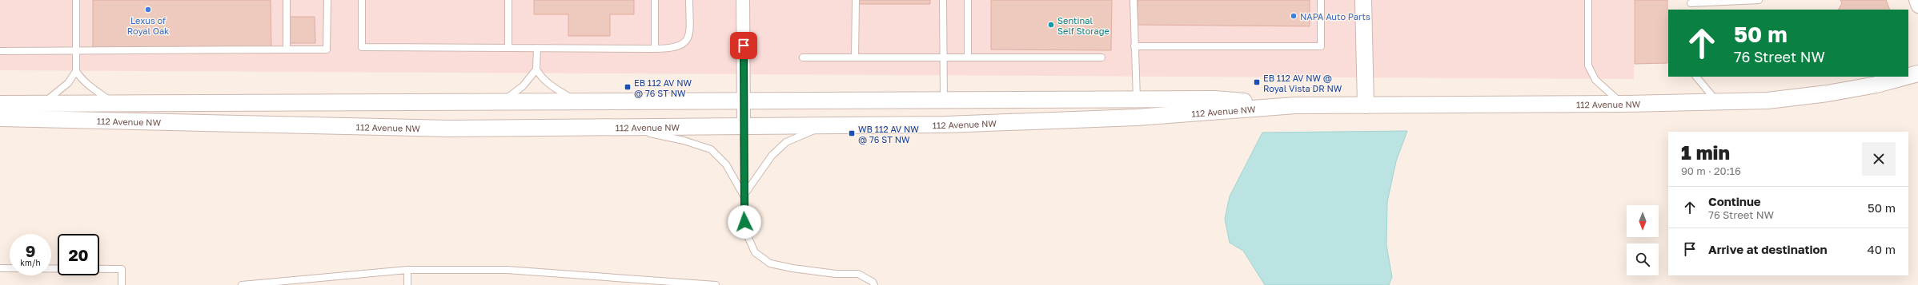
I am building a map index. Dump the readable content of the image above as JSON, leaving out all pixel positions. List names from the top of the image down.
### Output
{
  "streets": {
    "street": ["112 Avenue NW"]
  },
  "places": {
    "other": ["Lexus of Royal Oak", "NAPA Auto Parts", "Sentinal Self Storage"],
    "transit": ["EB 112 AV NW @ Royal Vista DR NW", "EB 112 AV NW @ 76 ST NW", "WB 112 AV NW @ 76 ST NW"]
  },
  "north": "bottom",
  "page": {
    "turn": ["50 m", "76 Street NW"],
    "heading": ["1 min", "90 m · 20:16"],
    "list": [
      {
        "name": "Continue",
        "note": "76 Street NW",
        "value": "50 m"
      },
      {
        "name": "Arrive at destination",
        "value": "40 m"
      }
    ],
    "speed": "9 km/h",
    "limit": "20"
  }
}
